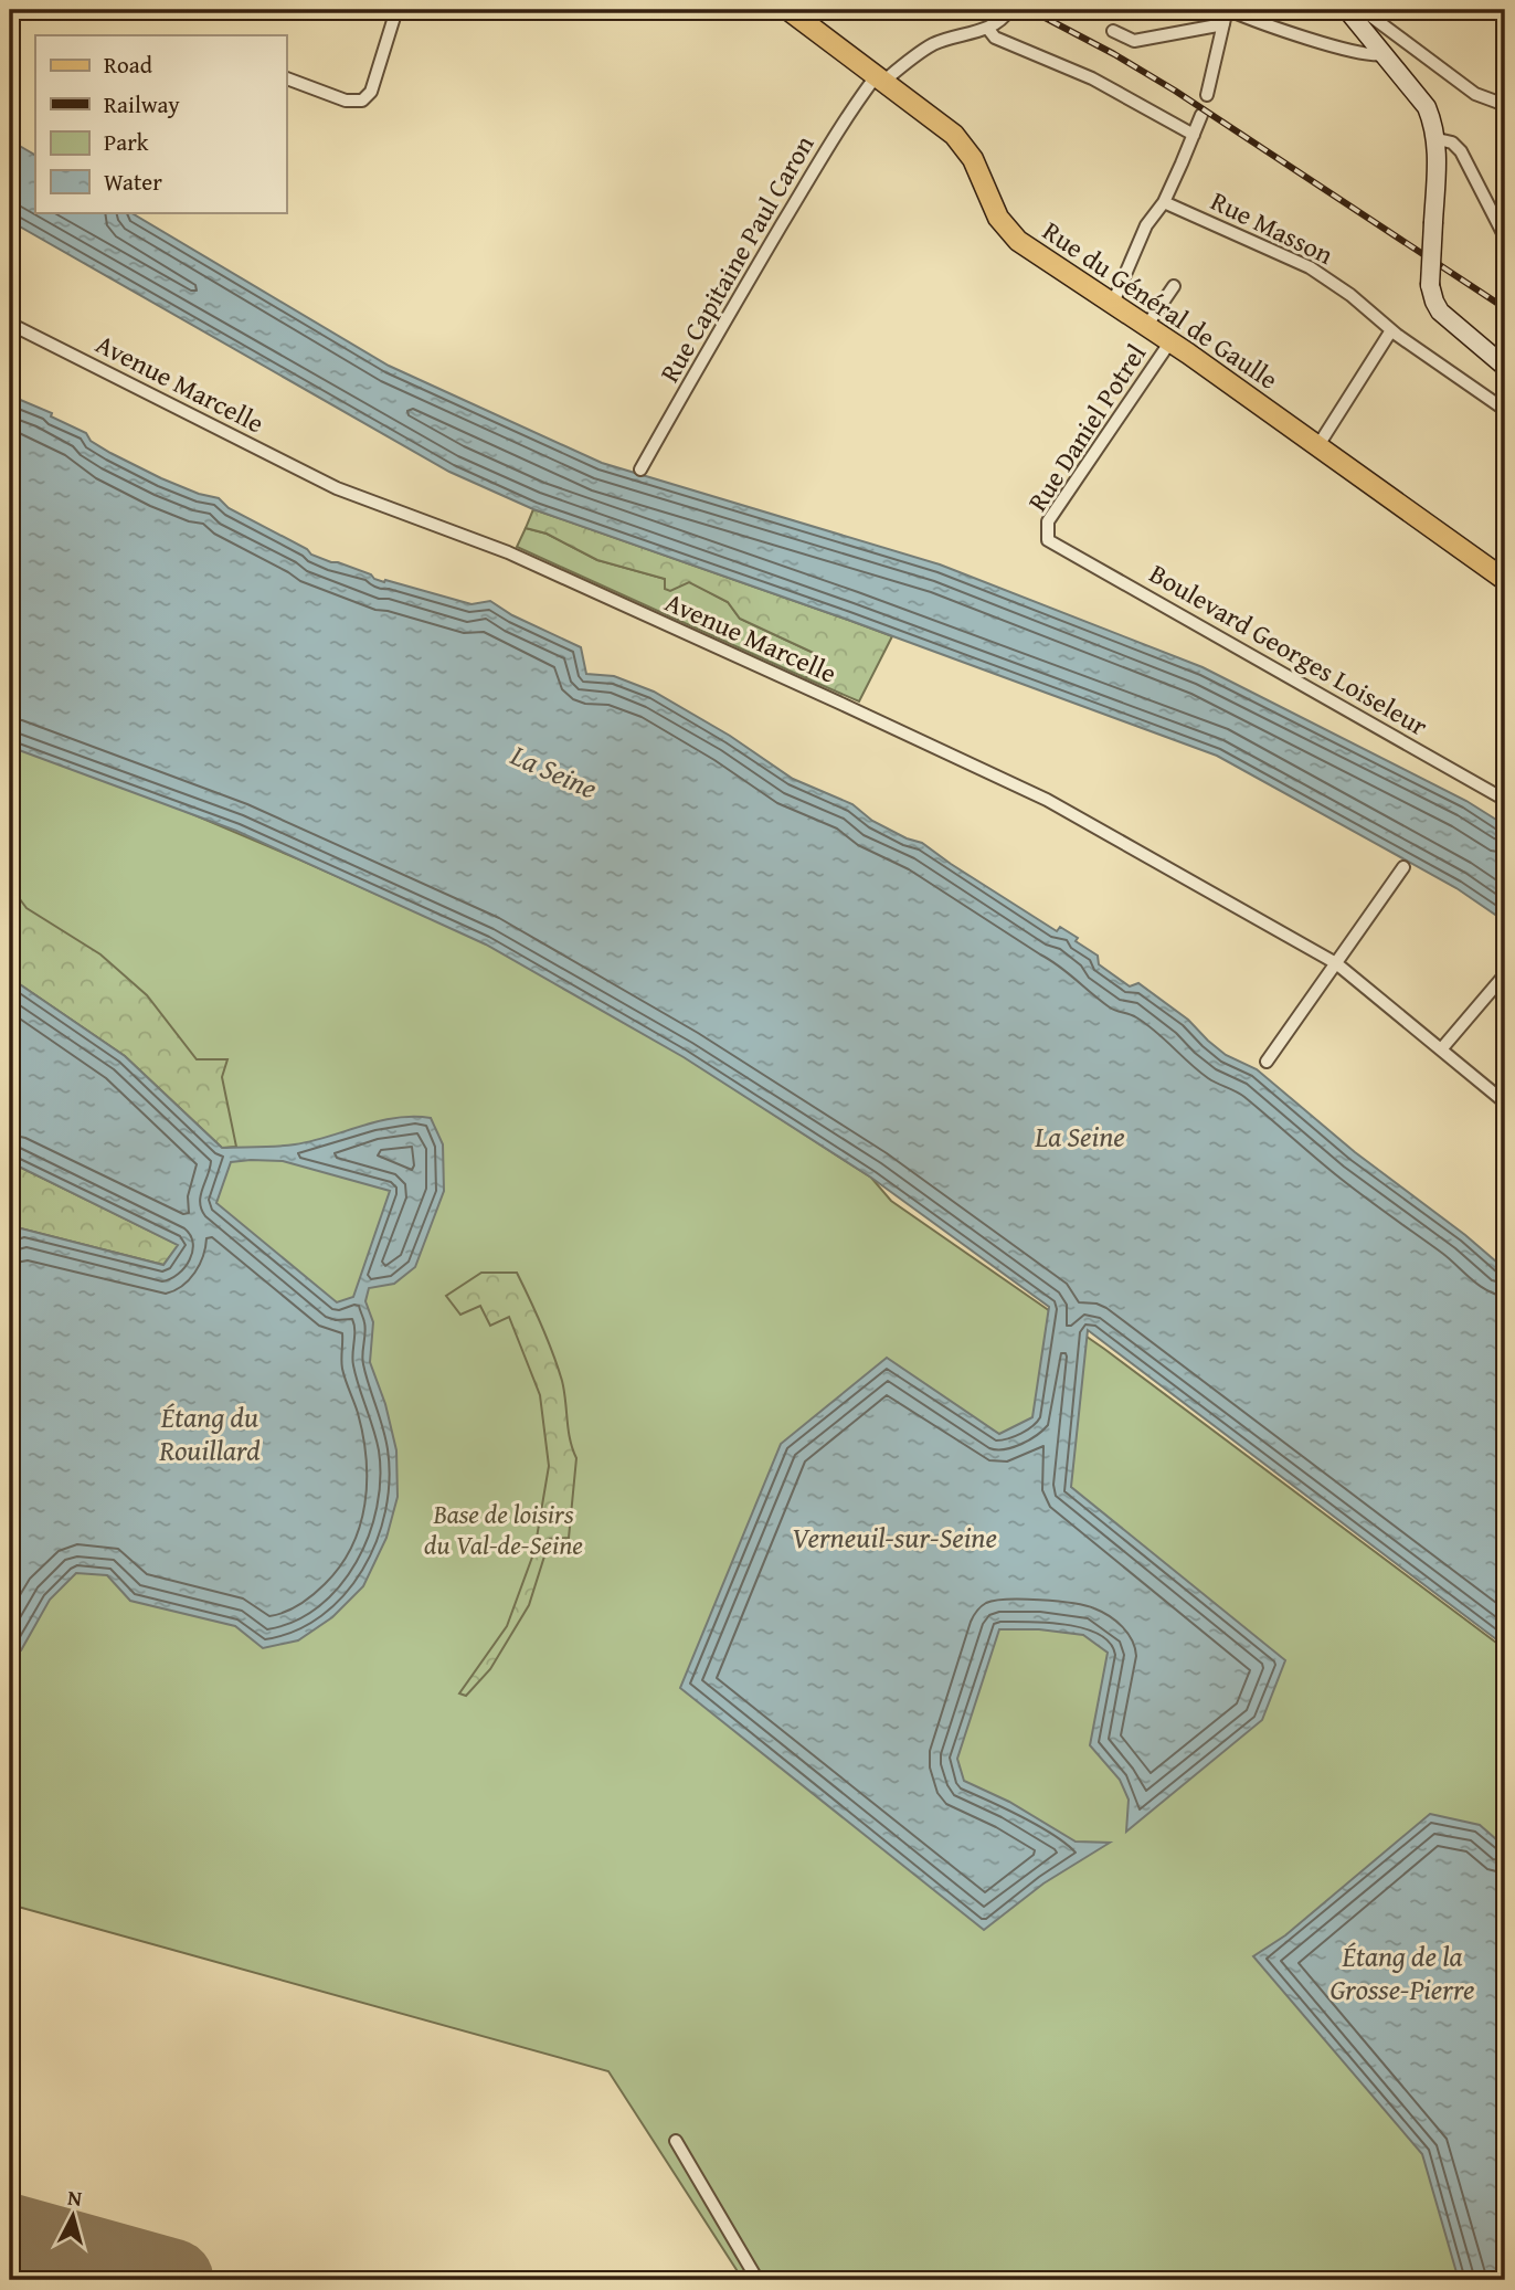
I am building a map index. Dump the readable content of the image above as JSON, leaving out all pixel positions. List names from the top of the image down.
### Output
{
  "streets": {
    "main road": ["Rue du Général de Gaulle"],
    "street": [
      "Rue Masson",
      "Rue Capitaine Paul Caron",
      "Avenue Marcelle",
      "Rue Daniel Potrel",
      "Boulevard Georges Loiseleur"
    ]
  },
  "crossings": [
    ["Rue Capitaine Paul Caron", "Rue du Général de Gaulle"],
    ["Rue du Général de Gaulle", "Rue Daniel Potrel"],
    ["Rue Daniel Potrel", "Boulevard Georges Loiseleur"]
  ],
  "water": [
    "La Seine",
    "Étang du Rouillard",
    "Verneuil-sur-Seine",
    "Étang de la Grosse-Pierre"
  ],
  "parks": ["Base de loisirs du Val-de-Seine"],
  "legend": [
    "Road",
    "Railway",
    "Park",
    "Water"
  ],
  "north": "top"
}
